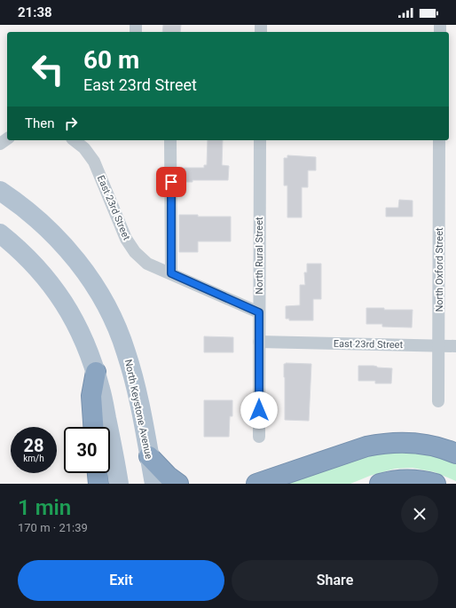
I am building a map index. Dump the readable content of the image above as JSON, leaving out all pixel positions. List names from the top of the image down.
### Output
{
  "streets": {
    "main road": ["North Keystone Avenue"],
    "street": ["East 23rd Street", "North Rural Street", "North Oxford Street"]
  },
  "crossings": [
    ["East 23rd Street", "North Rural Street"],
    ["East 23rd Street", "North Oxford Street"]
  ],
  "page": {
    "status": "21:38",
    "turn": ["60 m", "East 23rd Street"],
    "then": "Then",
    "speed": "28 km/h",
    "limit": "30",
    "heading": ["1 min", "170 m · 21:39"],
    "buttons": ["Exit", "Share"]
  }
}
